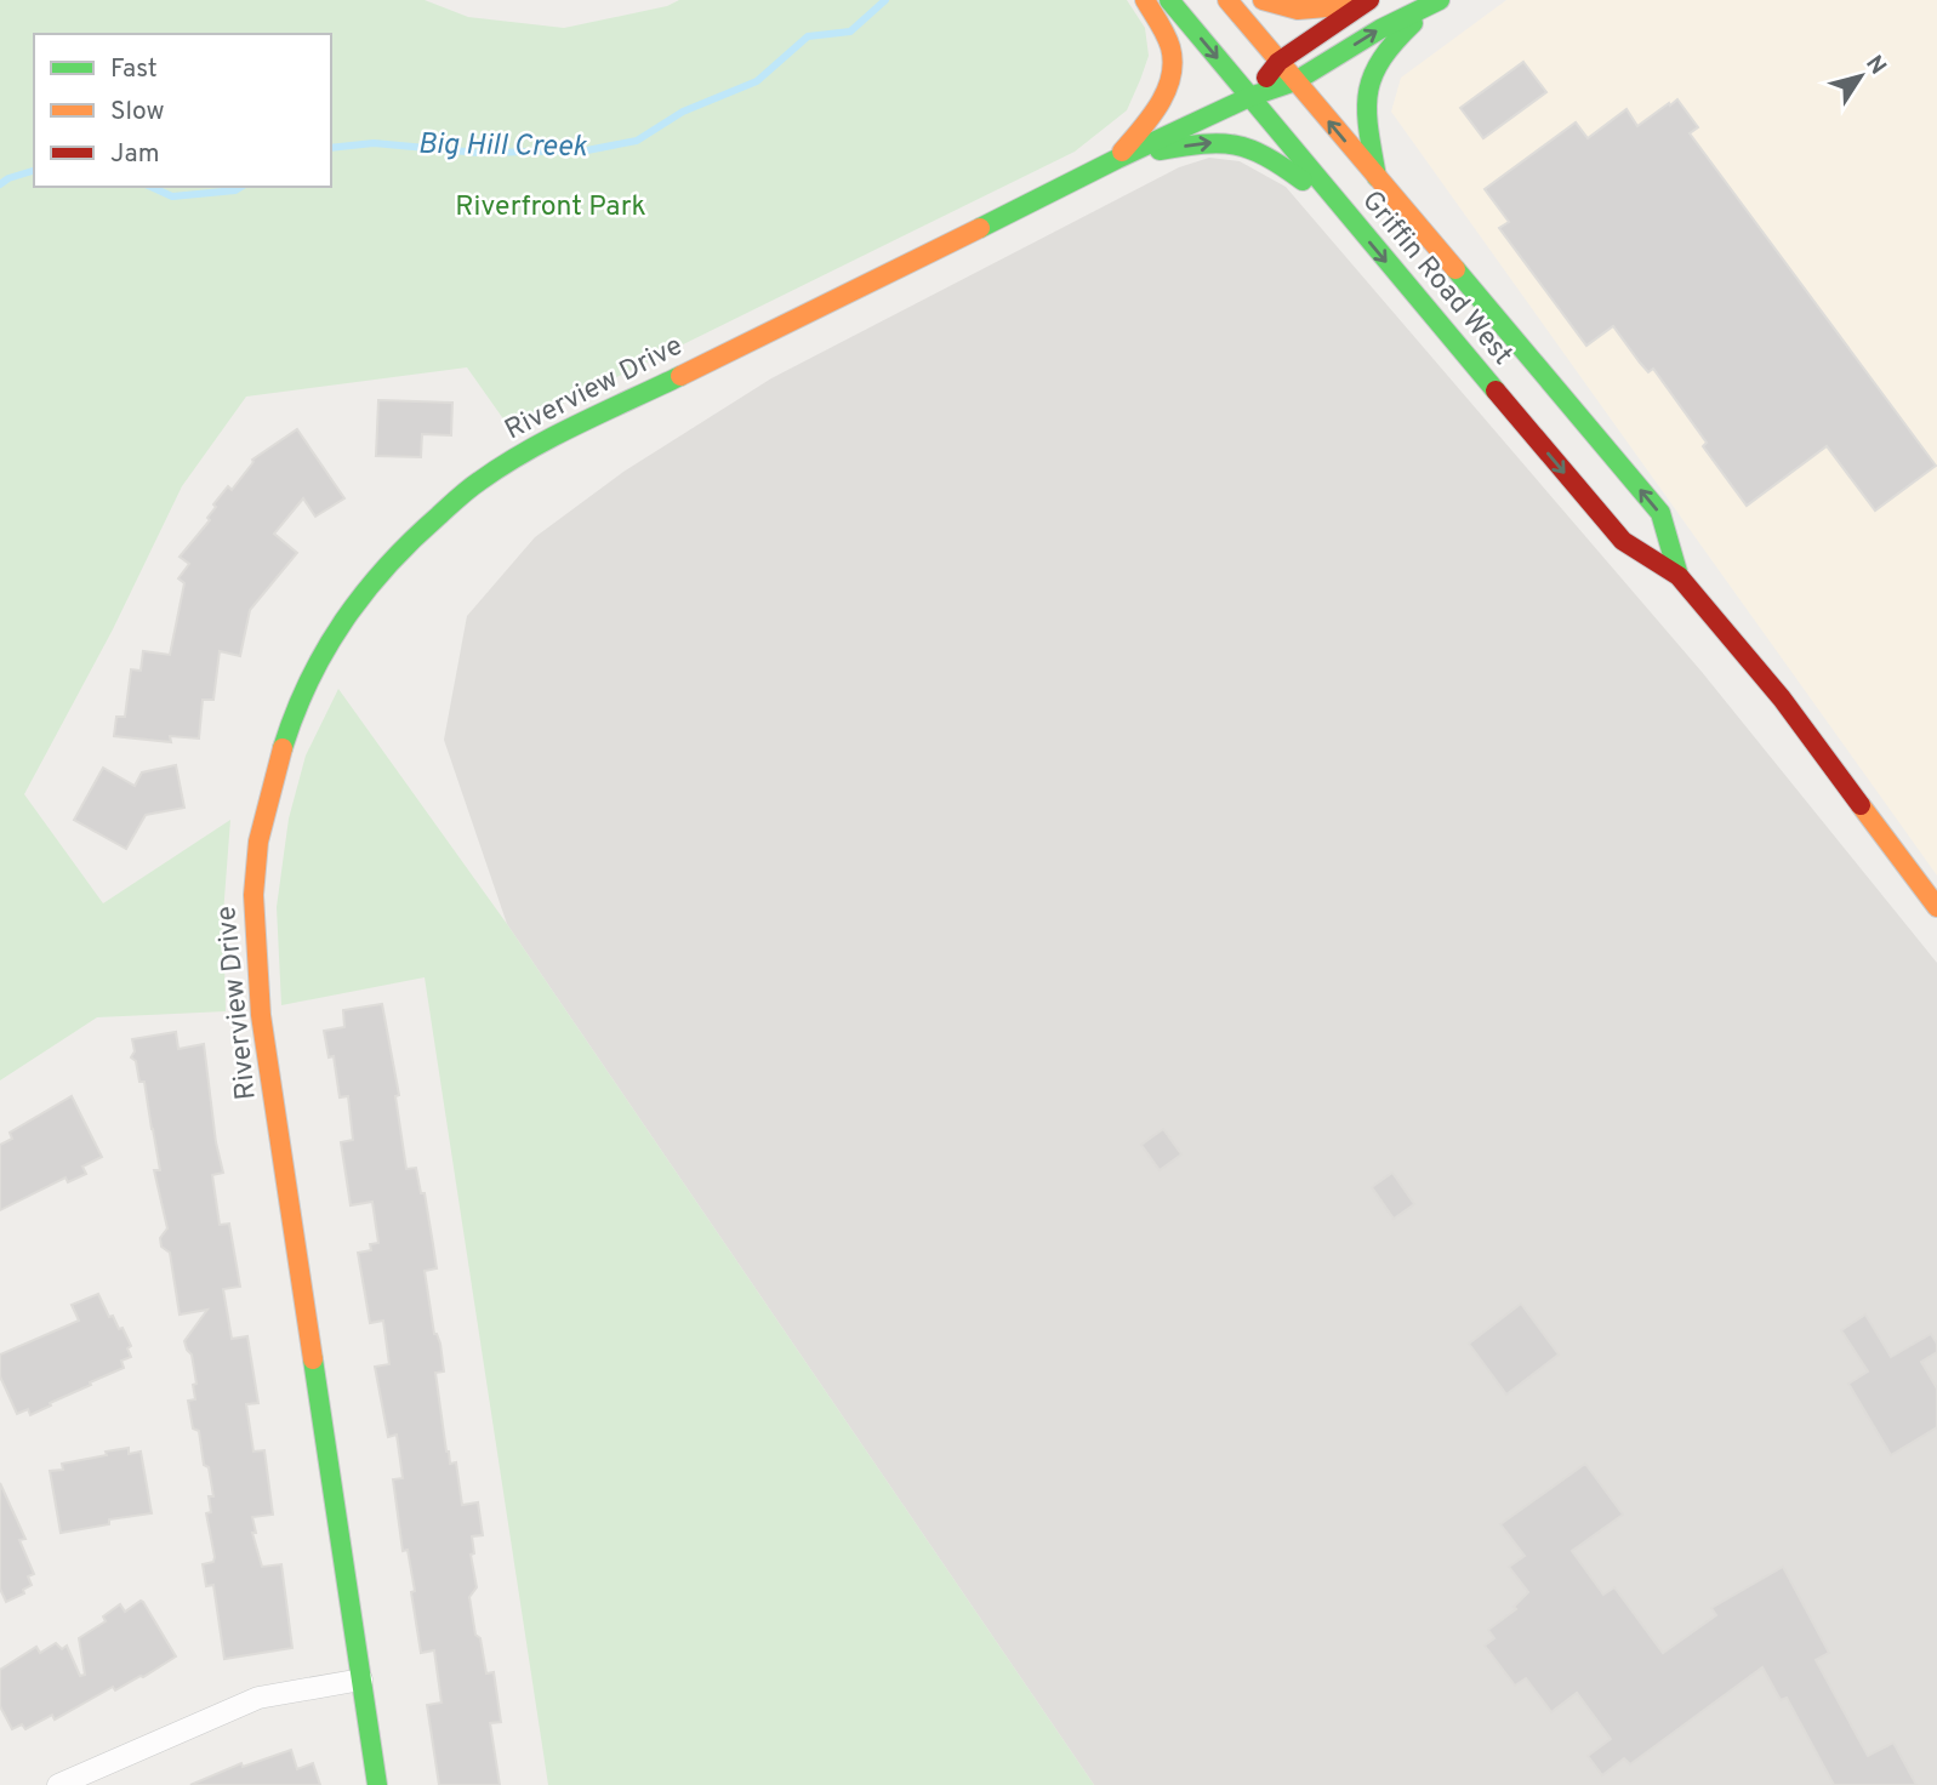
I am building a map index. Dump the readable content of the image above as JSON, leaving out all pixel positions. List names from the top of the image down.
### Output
{
  "streets": {
    "main road": ["Griffin Road West", "Riverview Drive"]
  },
  "crossings": [
    ["Griffin Road West", "Riverview Drive"]
  ],
  "water": ["Big Hill Creek"],
  "parks": ["Riverfront Park"],
  "legend": ["Fast", "Slow", "Jam"],
  "north": "top right"
}
